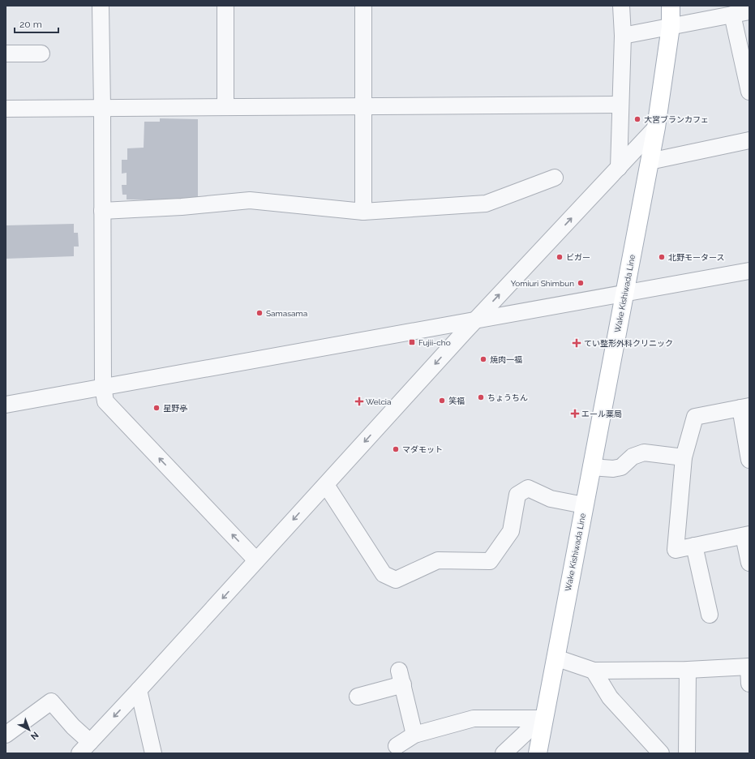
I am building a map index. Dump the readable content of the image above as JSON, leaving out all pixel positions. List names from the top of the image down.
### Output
{
  "streets": {
    "main road": ["Wake Kishiwada Line"]
  },
  "places": {
    "other": [
      "大宮ブランカフェ",
      "ビガー",
      "北野モータース",
      "Yomiuri Shimbun",
      "Samasama",
      "焼肉一福",
      "ちょうちん",
      "笑福",
      "星野亭",
      "マダモット"
    ],
    "transit": ["Fujii-cho"],
    "health": ["てい整形外科クリニック", "Welcia", "エール薬局"]
  },
  "scale_bar": "20 m",
  "north": "bottom right"
}
